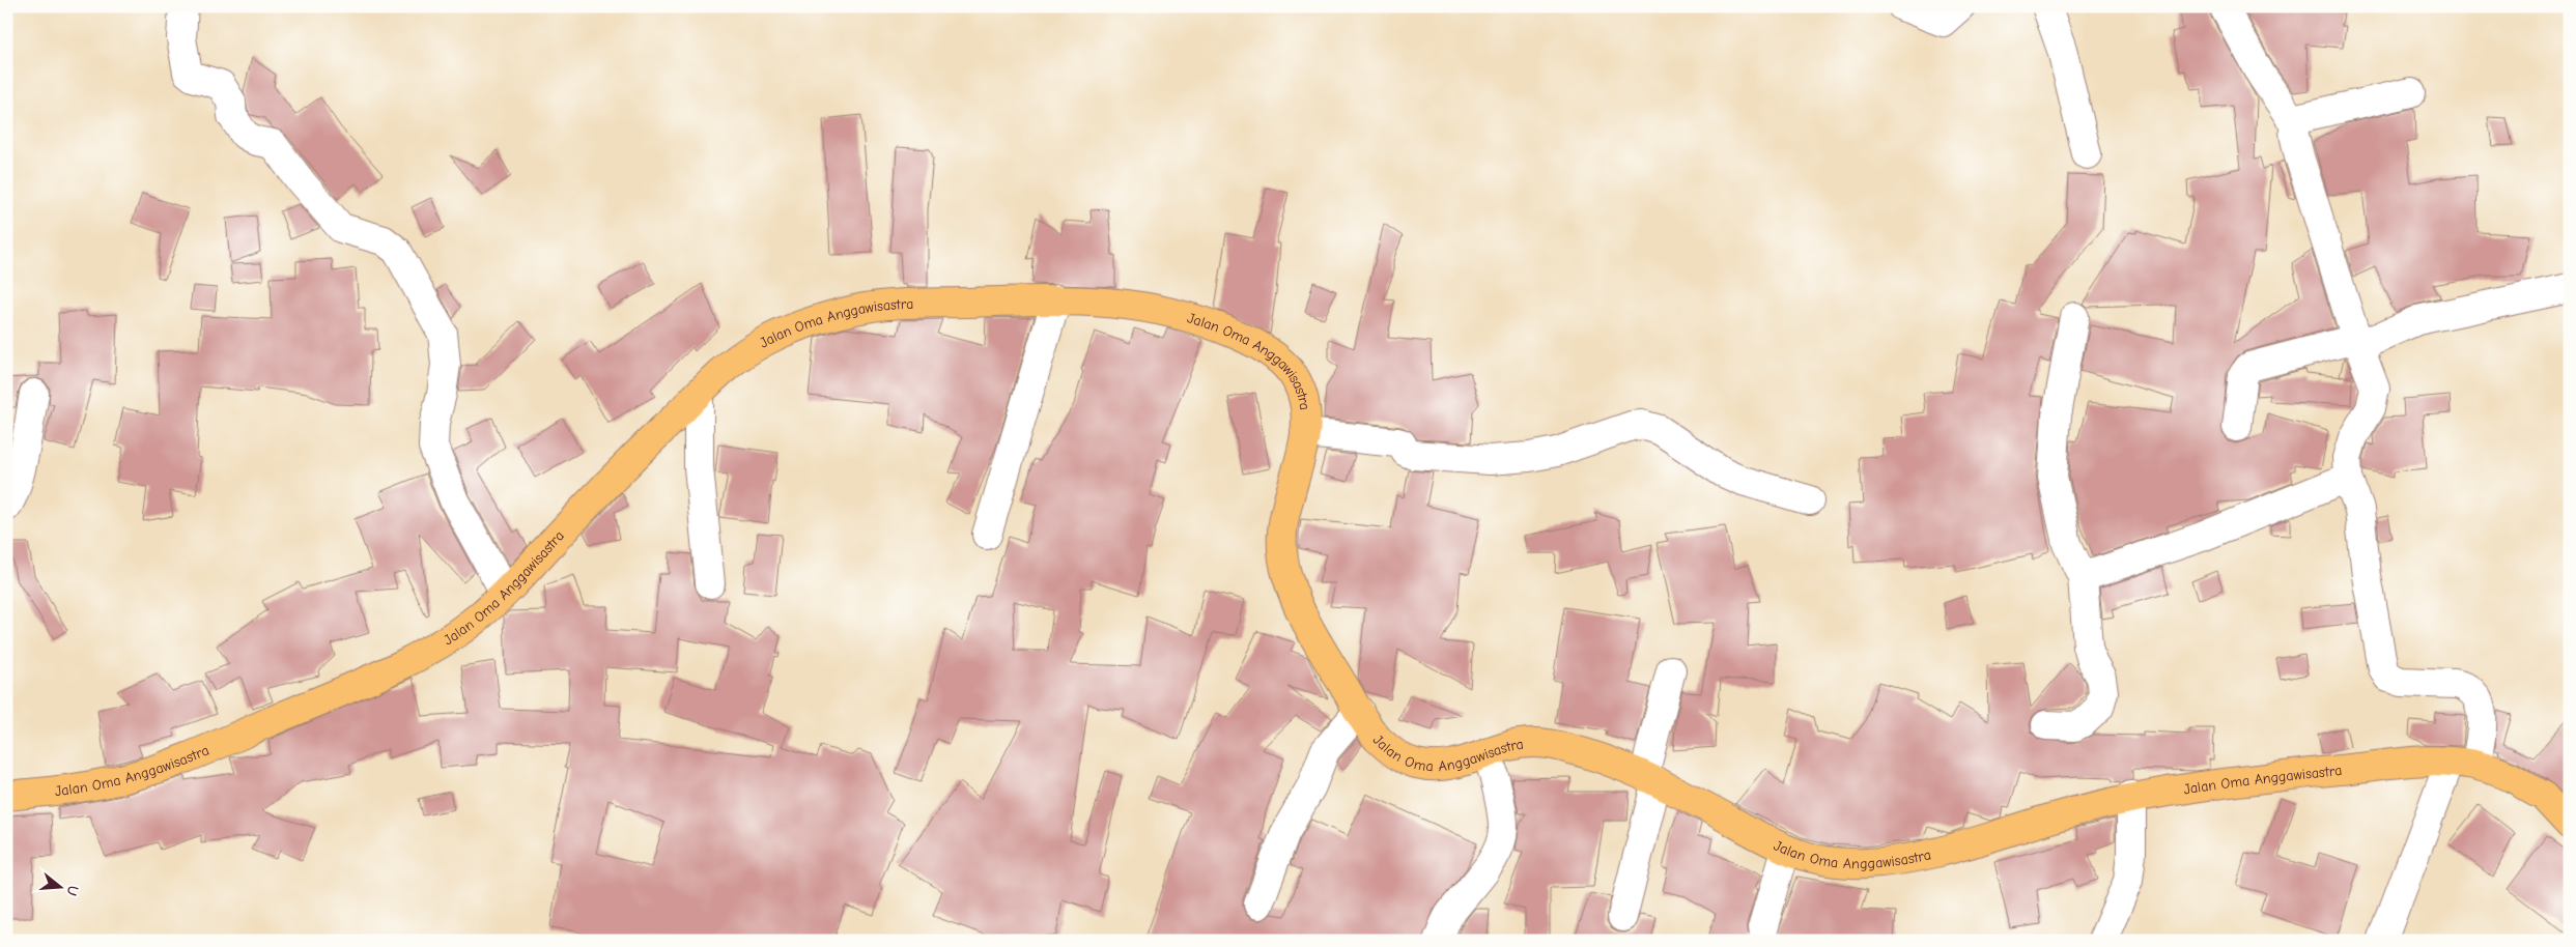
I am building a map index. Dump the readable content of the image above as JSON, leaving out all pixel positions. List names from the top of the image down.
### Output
{
  "streets": {
    "main road": ["Jalan Oma Anggawisastra"]
  },
  "north": "right"
}
